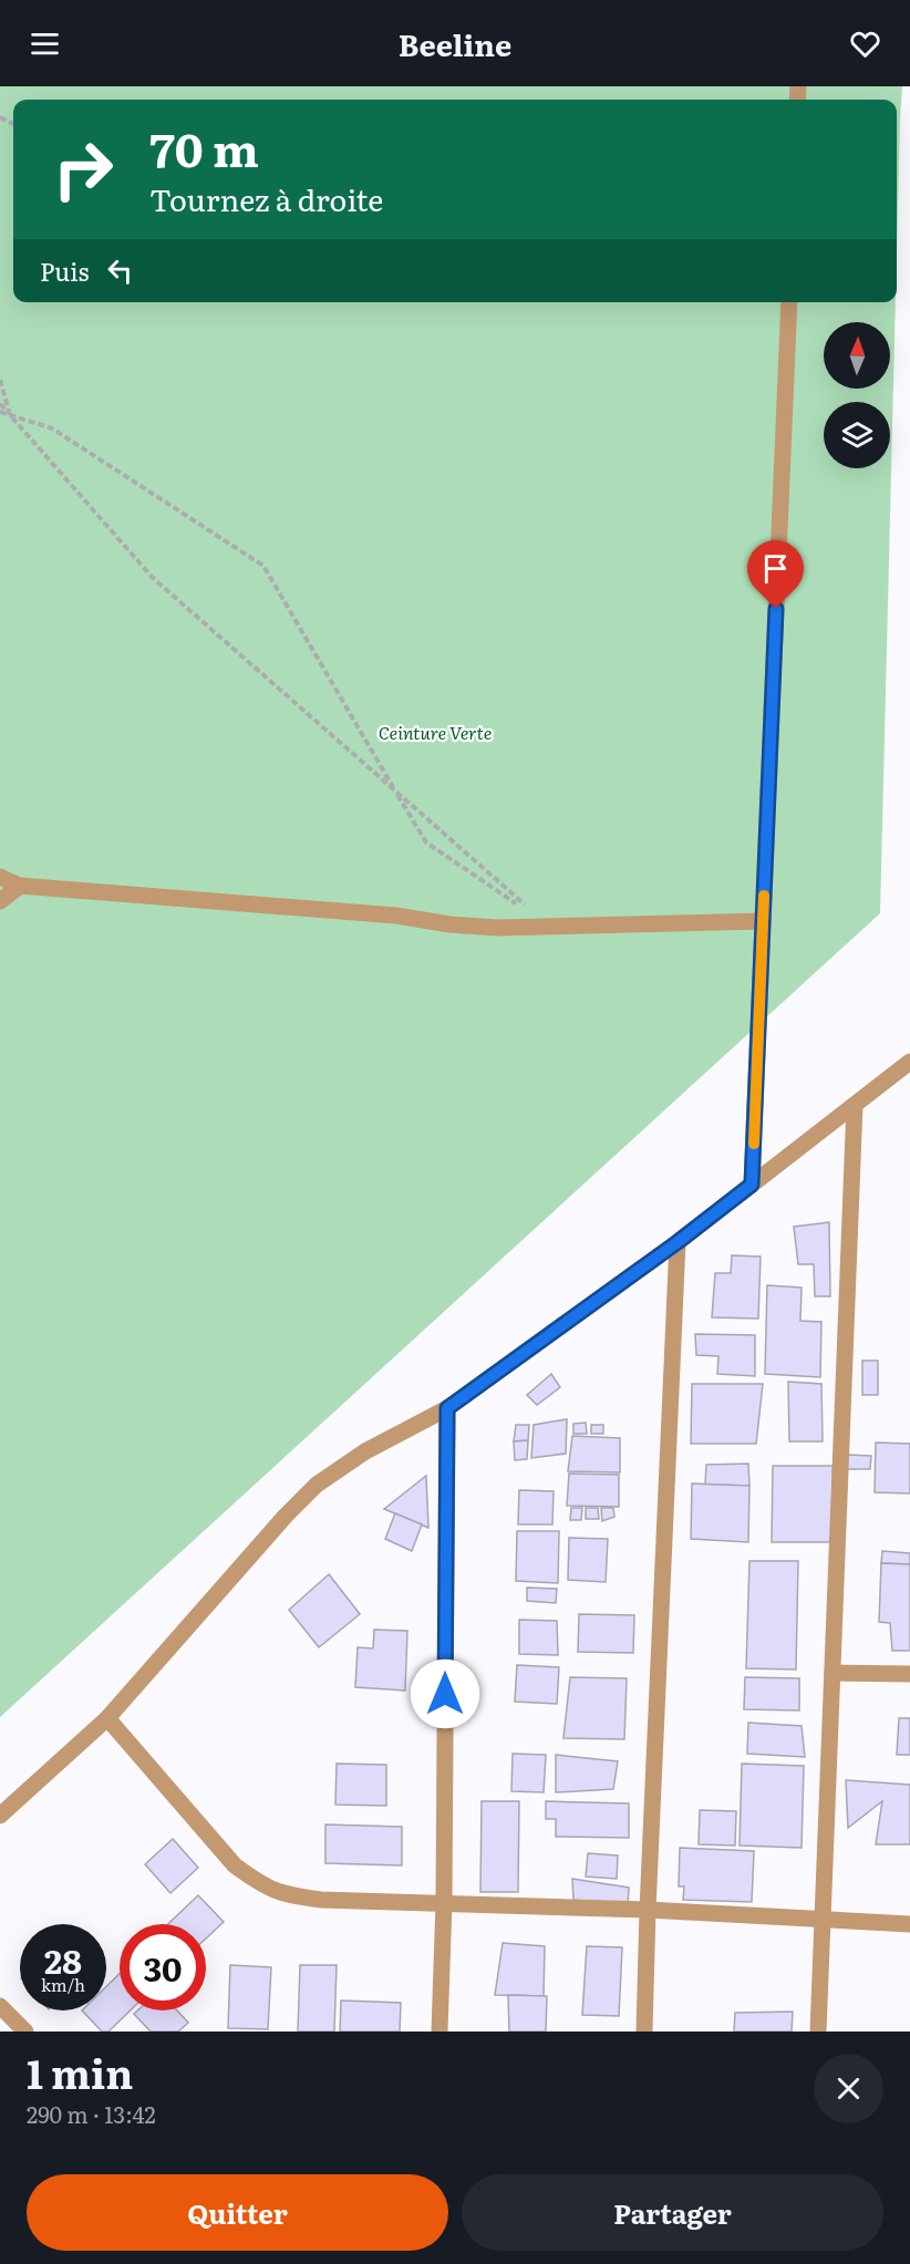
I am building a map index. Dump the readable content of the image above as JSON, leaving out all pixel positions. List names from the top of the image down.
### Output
{
  "parks": ["Ceinture Verte"],
  "north": "top",
  "page": {
    "header": "Beeline",
    "turn": ["70 m", "Tournez à droite"],
    "then": "Puis",
    "speed": "28 km/h",
    "limit": "30",
    "heading": ["1 min", "290 m · 13:42"],
    "buttons": ["Quitter", "Partager"]
  }
}
